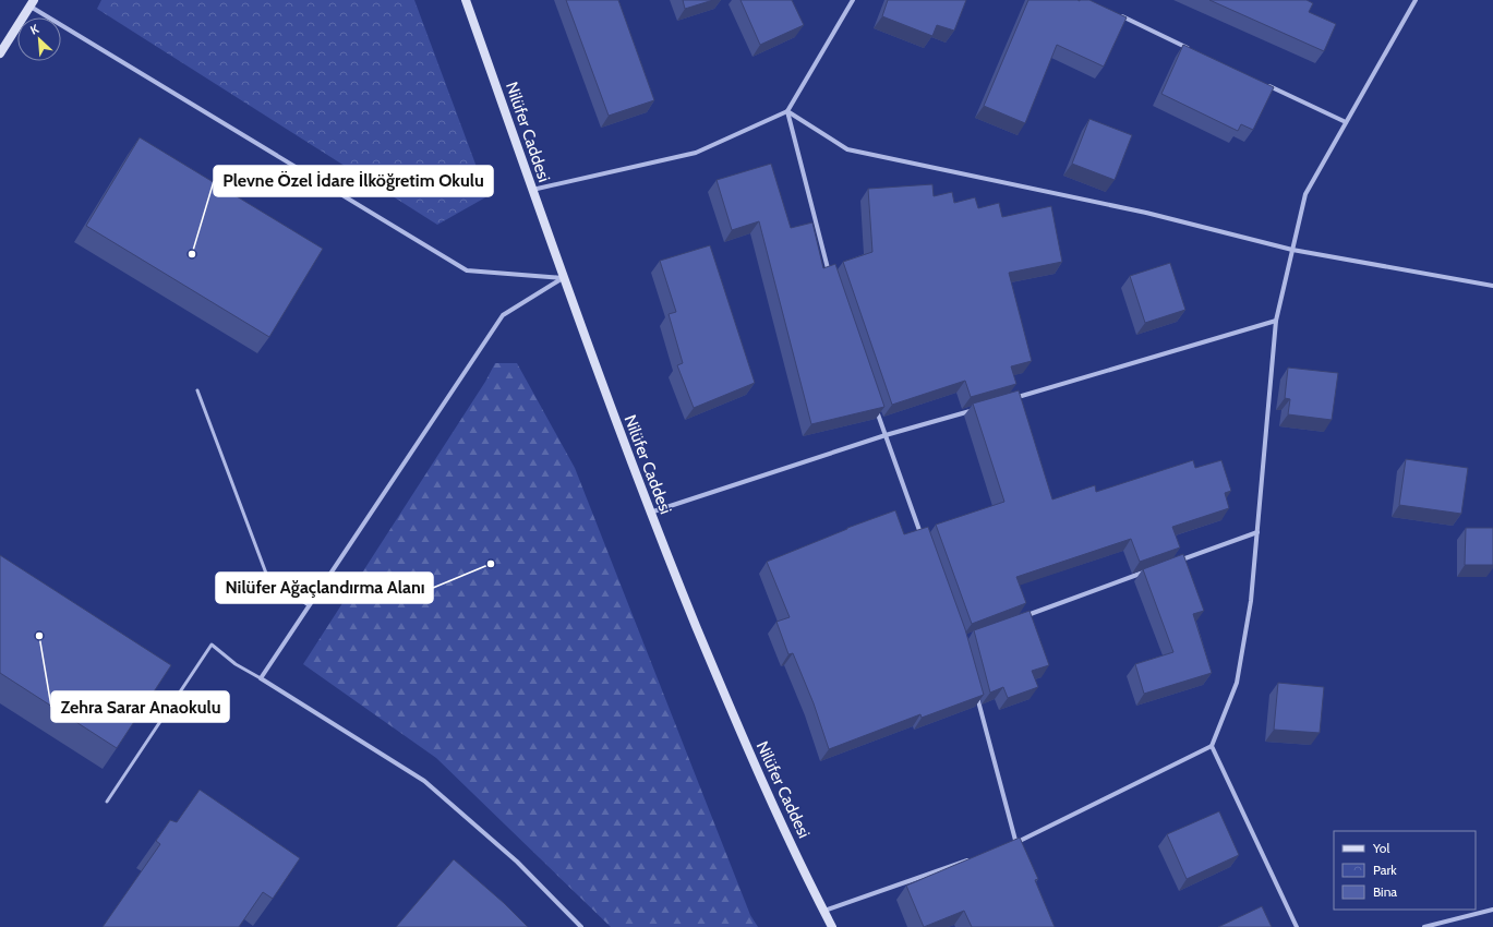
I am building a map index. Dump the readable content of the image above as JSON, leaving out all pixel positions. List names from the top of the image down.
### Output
{
  "streets": {
    "street": ["Nilüfer Caddesi"]
  },
  "places": ["Plevne Özel İdare İlköğretim Okulu", "Nilüfer Ağaçlandırma Alanı", "Zehra Sarar Anaokulu"],
  "legend": ["Yol", "Park", "Bina"],
  "north": "top left"
}
